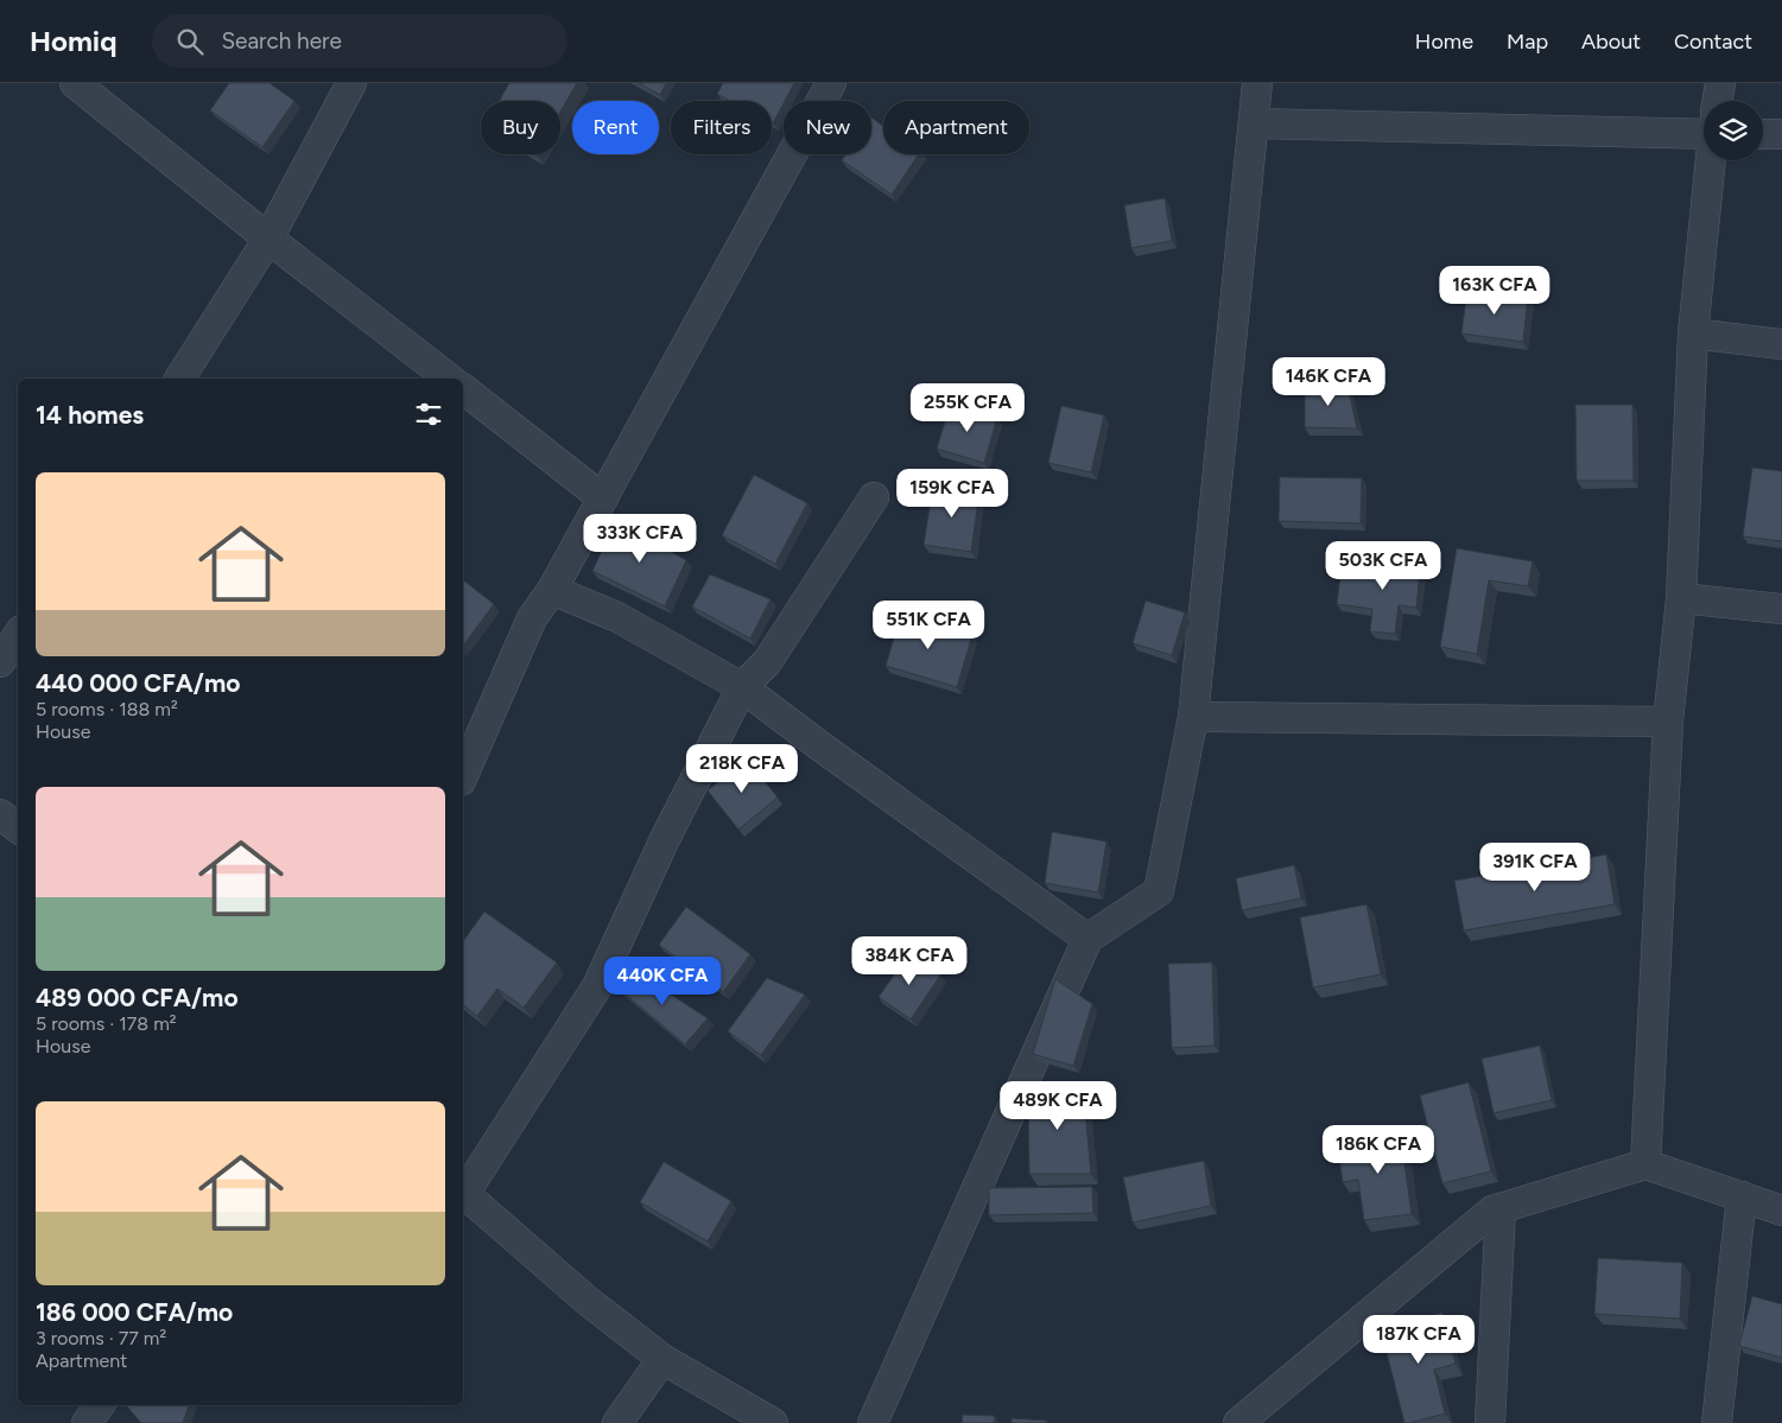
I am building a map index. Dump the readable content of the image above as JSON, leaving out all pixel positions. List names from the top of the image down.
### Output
{
  "page": {
    "header": "Homiq",
    "search": "Search here",
    "nav": [
      "Home",
      "Map",
      "About",
      "Contact"
    ],
    "chip": [
      "Buy",
      "Rent",
      "Filters",
      "New",
      "Apartment"
    ],
    "price": [
      "163K CFA",
      "146K CFA",
      "255K CFA",
      "159K CFA",
      "333K CFA",
      "503K CFA",
      "551K CFA",
      "218K CFA",
      "391K CFA",
      "384K CFA",
      "440K CFA",
      "489K CFA",
      "186K CFA",
      "187K CFA"
    ],
    "heading": "14 homes",
    "list": [
      {
        "name": "440 000 CFA/mo",
        "note": "5 rooms · 188 m² · House"
      },
      {
        "name": "489 000 CFA/mo",
        "note": "5 rooms · 178 m² · House"
      },
      {
        "name": "186 000 CFA/mo",
        "note": "3 rooms · 77 m² · Apartment"
      }
    ]
  }
}
